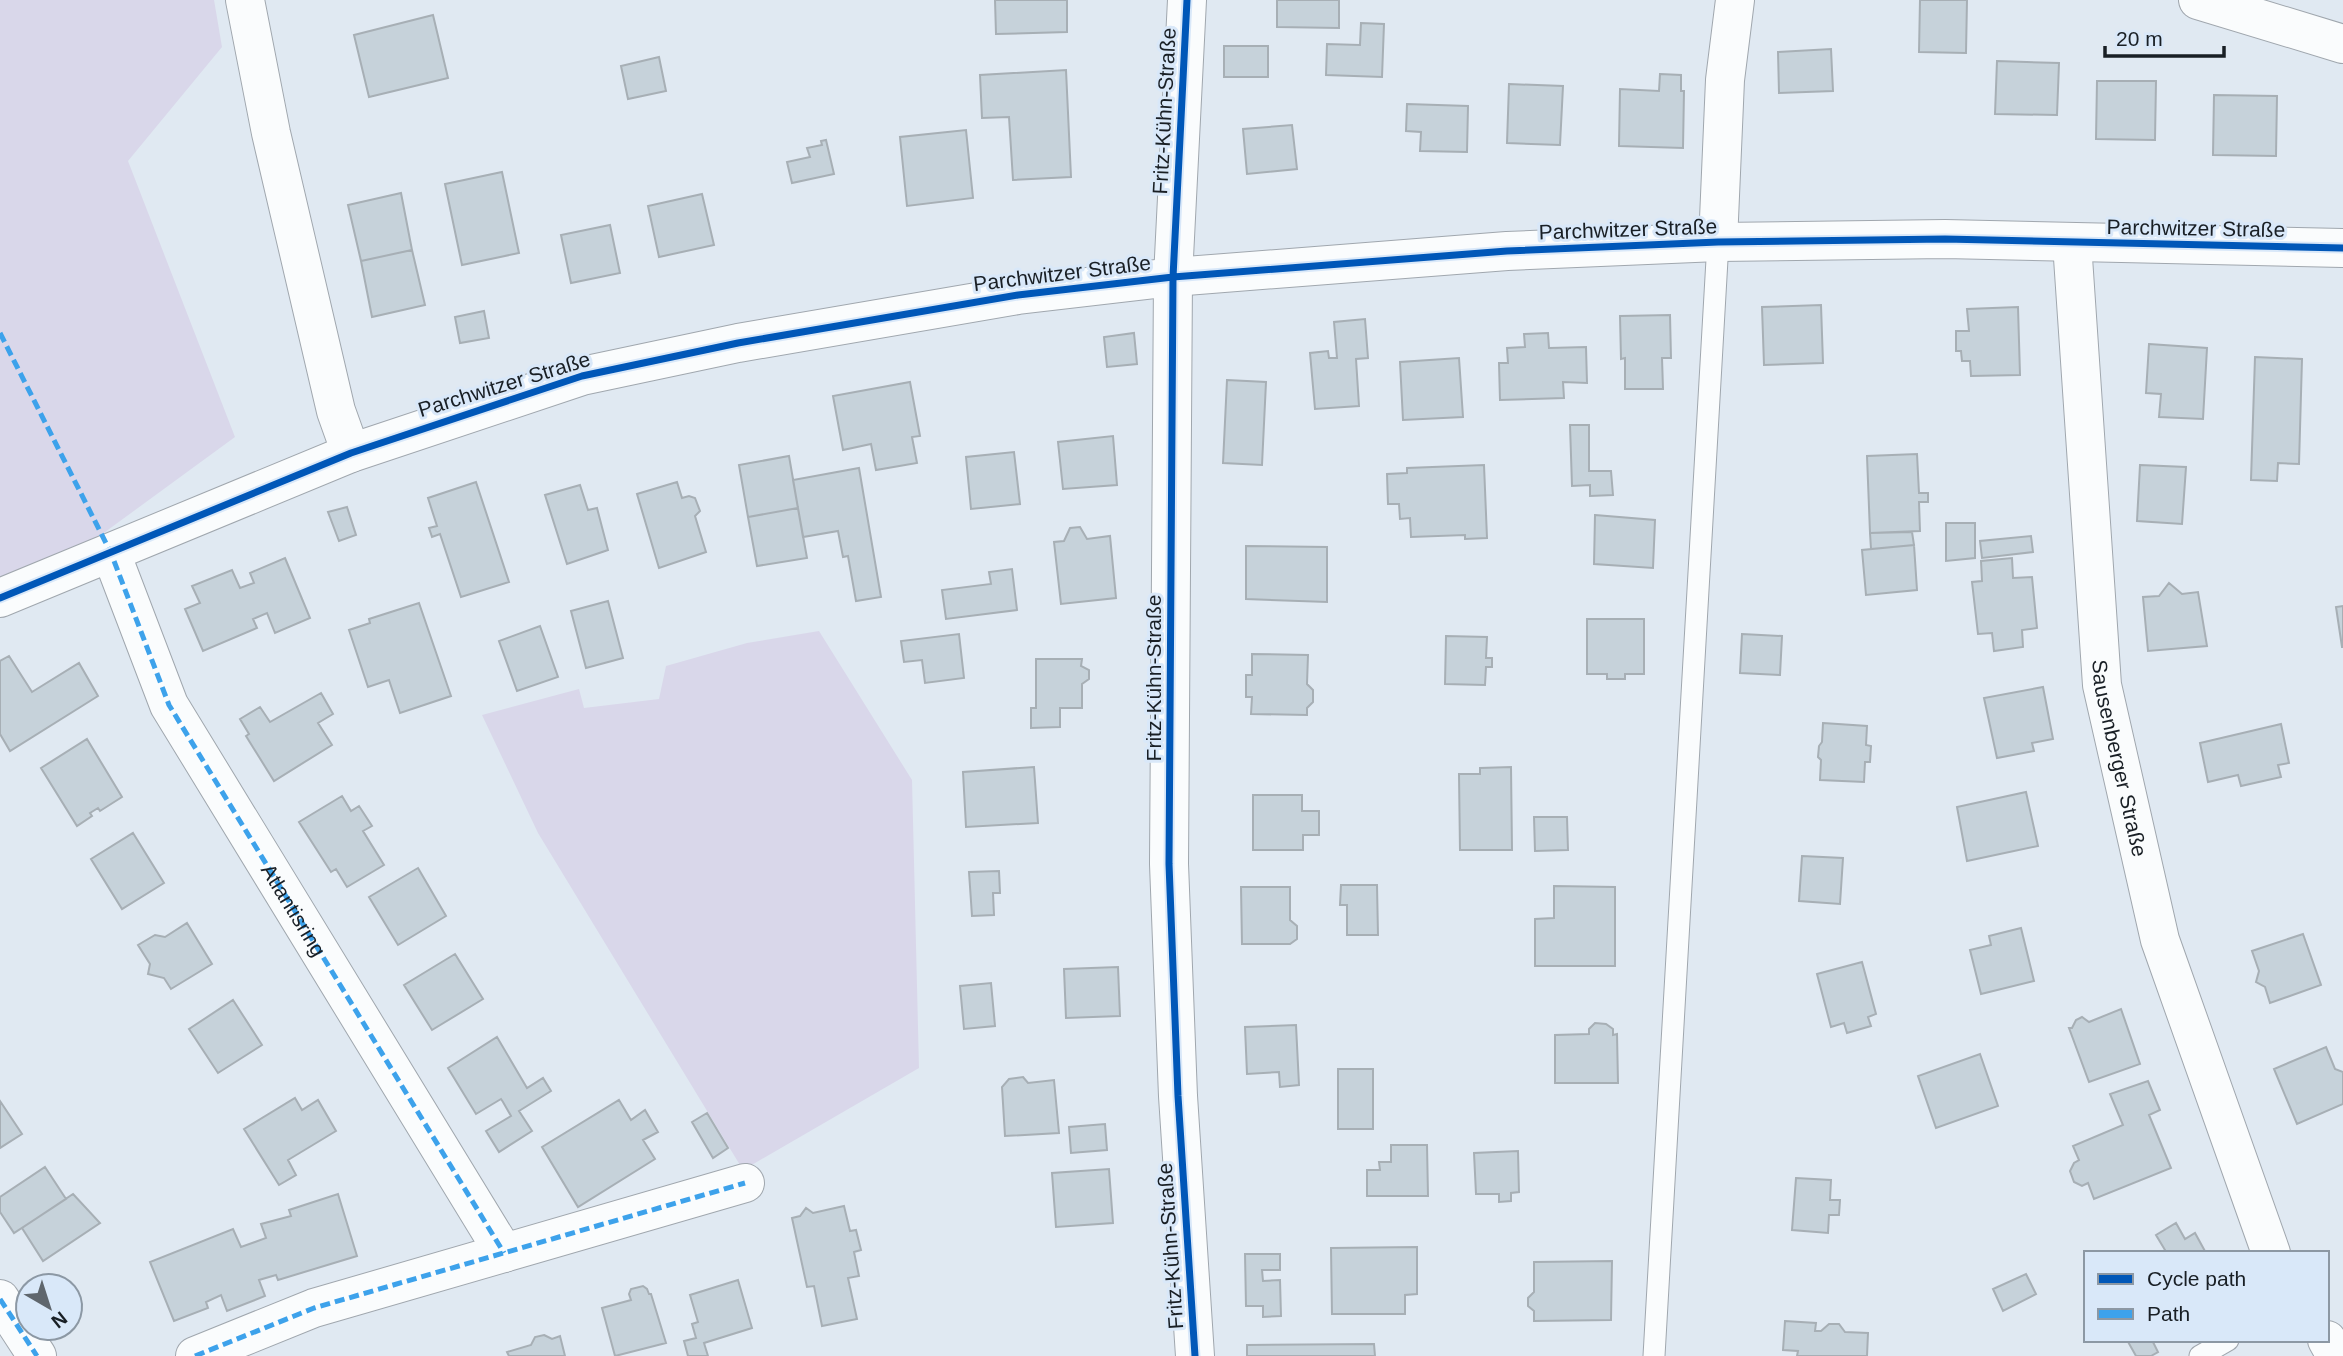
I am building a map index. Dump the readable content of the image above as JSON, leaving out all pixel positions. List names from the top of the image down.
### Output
{
  "streets": {
    "main road": [
      "Fritz-Kühn-Straße",
      "Parchwitzer Straße",
      "Sausenberger Straße",
      "Atlantisring"
    ]
  },
  "crossings": [
    ["Fritz-Kühn-Straße", "Parchwitzer Straße"],
    ["Parchwitzer Straße", "Sausenberger Straße"],
    ["Parchwitzer Straße", "Atlantisring"]
  ],
  "legend": ["Cycle path", "Path"],
  "scale_bar": "20 m",
  "north": "bottom right"
}
